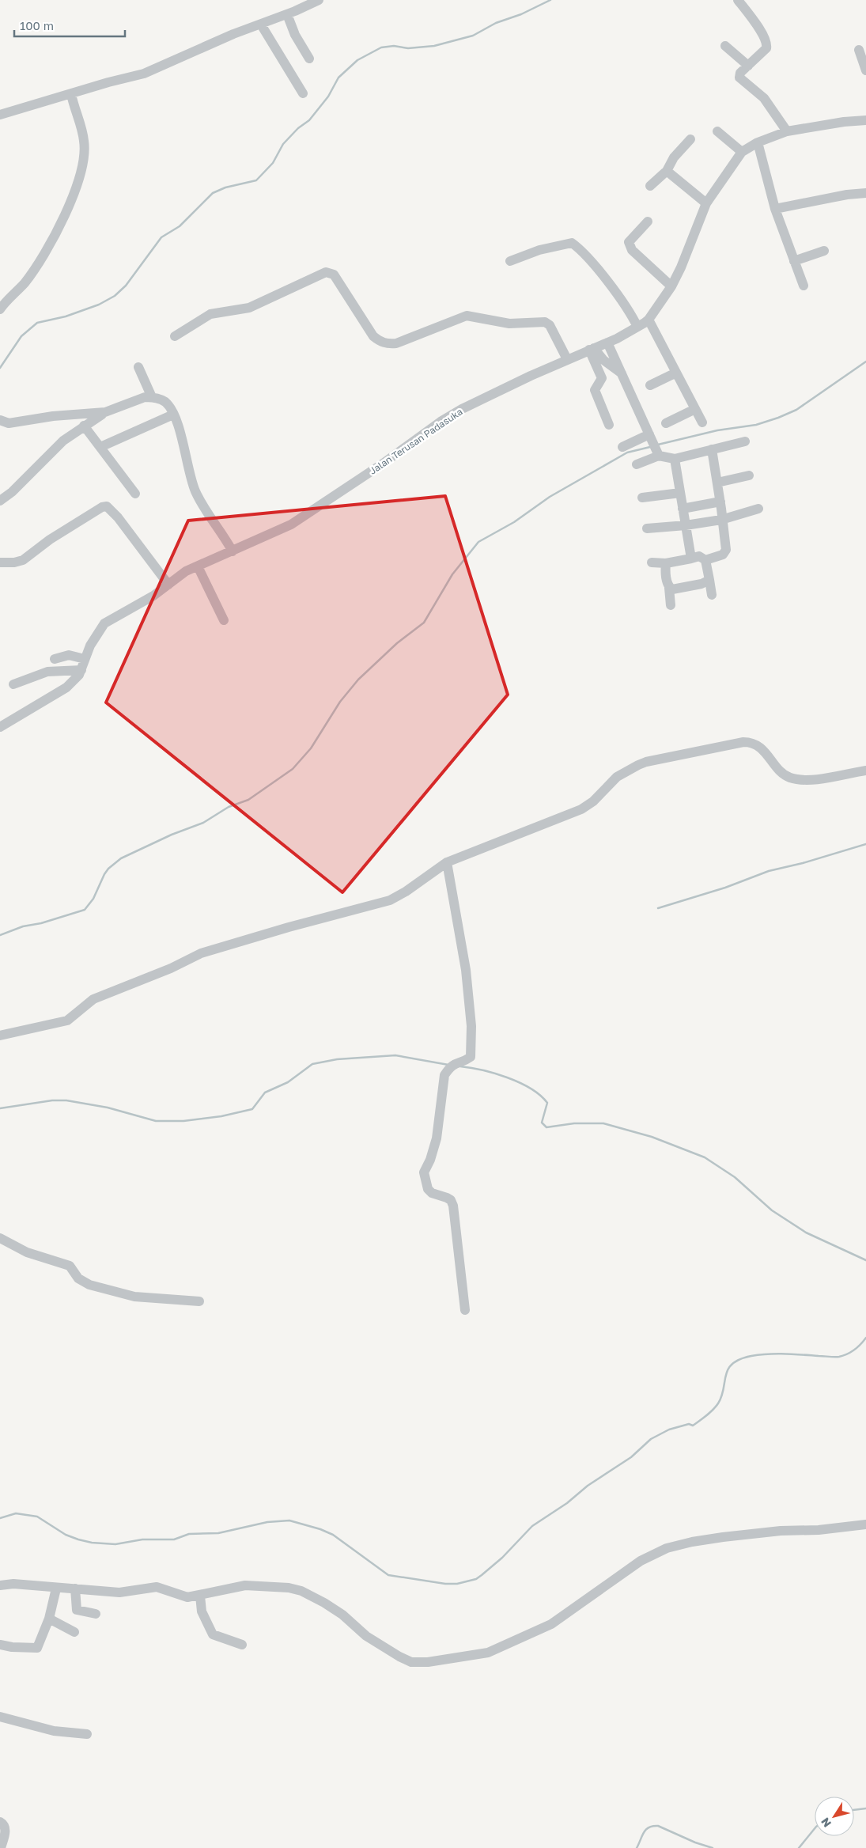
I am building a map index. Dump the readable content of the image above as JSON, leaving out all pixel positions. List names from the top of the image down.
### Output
{
  "streets": {
    "street": ["Jalan Terusan Padasuka"]
  },
  "scale_bar": "100 m",
  "north": "bottom left"
}
